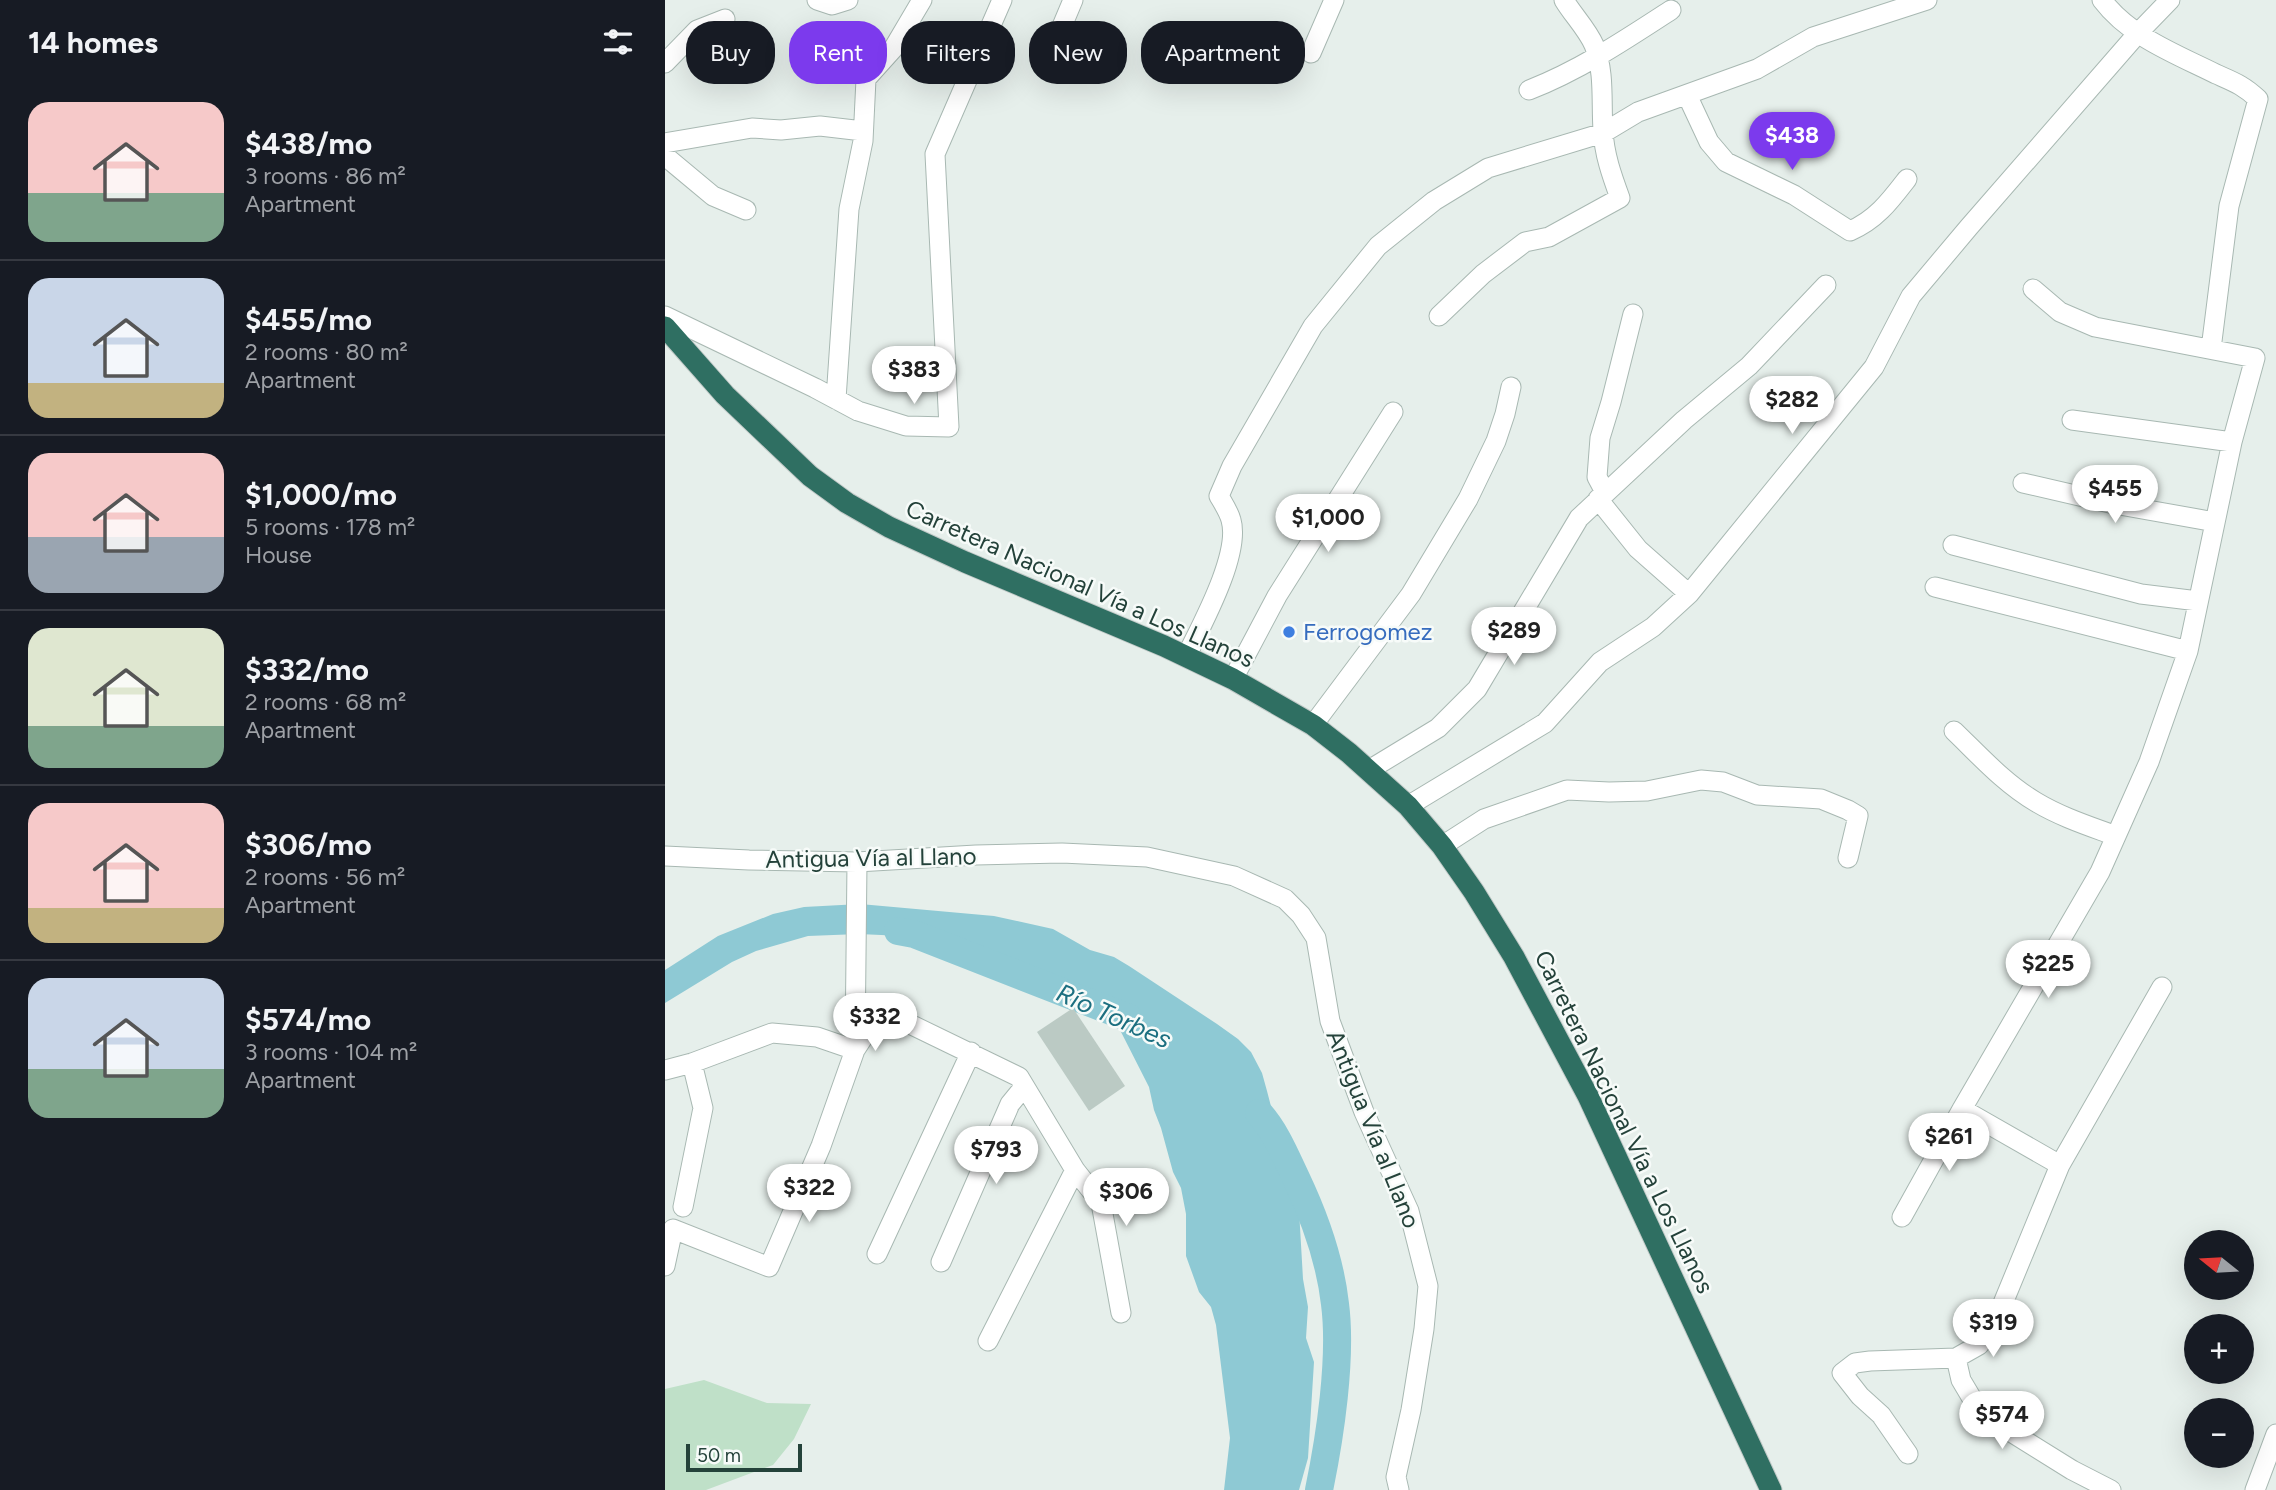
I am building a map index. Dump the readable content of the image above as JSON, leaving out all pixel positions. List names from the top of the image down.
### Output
{
  "streets": {
    "highway": ["Carretera Nacional Vía a Los Llanos"],
    "street": ["Antigua Vía al Llano"]
  },
  "water": ["Río Torbes"],
  "places": ["Ferrogomez"],
  "scale_bar": "50 m",
  "north": "left",
  "page": {
    "heading": "14 homes",
    "chip": [
      "Buy",
      "Rent",
      "Filters",
      "New",
      "Apartment"
    ],
    "list": [
      {
        "name": "$438/mo",
        "note": "3 rooms · 86 m² · Apartment"
      },
      {
        "name": "$455/mo",
        "note": "2 rooms · 80 m² · Apartment"
      },
      {
        "name": "$1,000/mo",
        "note": "5 rooms · 178 m² · House"
      },
      {
        "name": "$332/mo",
        "note": "2 rooms · 68 m² · Apartment"
      },
      {
        "name": "$306/mo",
        "note": "2 rooms · 56 m² · Apartment"
      },
      {
        "name": "$574/mo",
        "note": "3 rooms · 104 m² · Apartment"
      }
    ],
    "price": [
      "$438",
      "$383",
      "$282",
      "$455",
      "$1,000",
      "$289",
      "$225",
      "$332",
      "$261",
      "$793",
      "$322",
      "$306",
      "$319",
      "$574"
    ],
    "map_buttons": ["+", "−"],
    "scale": "50 m"
  }
}
